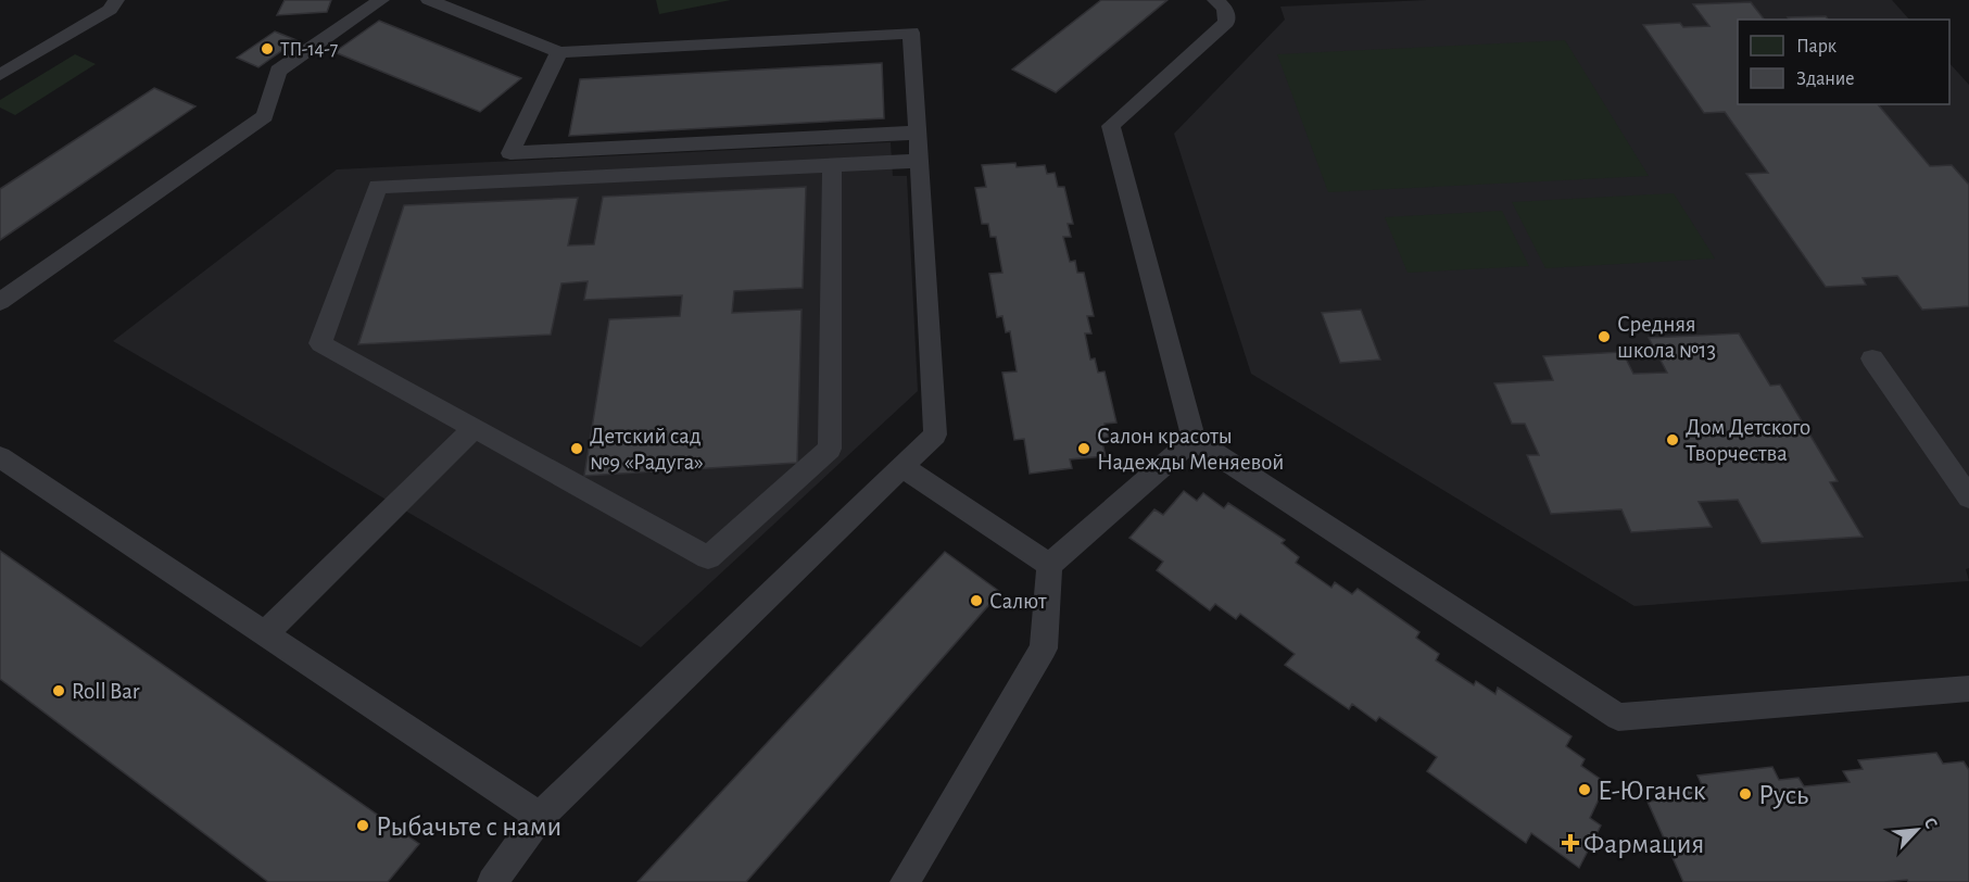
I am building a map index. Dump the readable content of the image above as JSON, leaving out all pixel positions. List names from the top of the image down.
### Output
{
  "places": {
    "other": [
      "ТП-14-7",
      "Средняя школа №13",
      "Дом Детского Творчества",
      "Детский сад №9 «Радуга»",
      "Салон красоты Надежды Меняевой",
      "Салют",
      "Roll Bar",
      "Е-Юганск",
      "Русь",
      "Рыбачьте с нами"
    ],
    "health": ["Фармация"]
  },
  "legend": ["Парк", "Здание"],
  "north": "top right"
}
